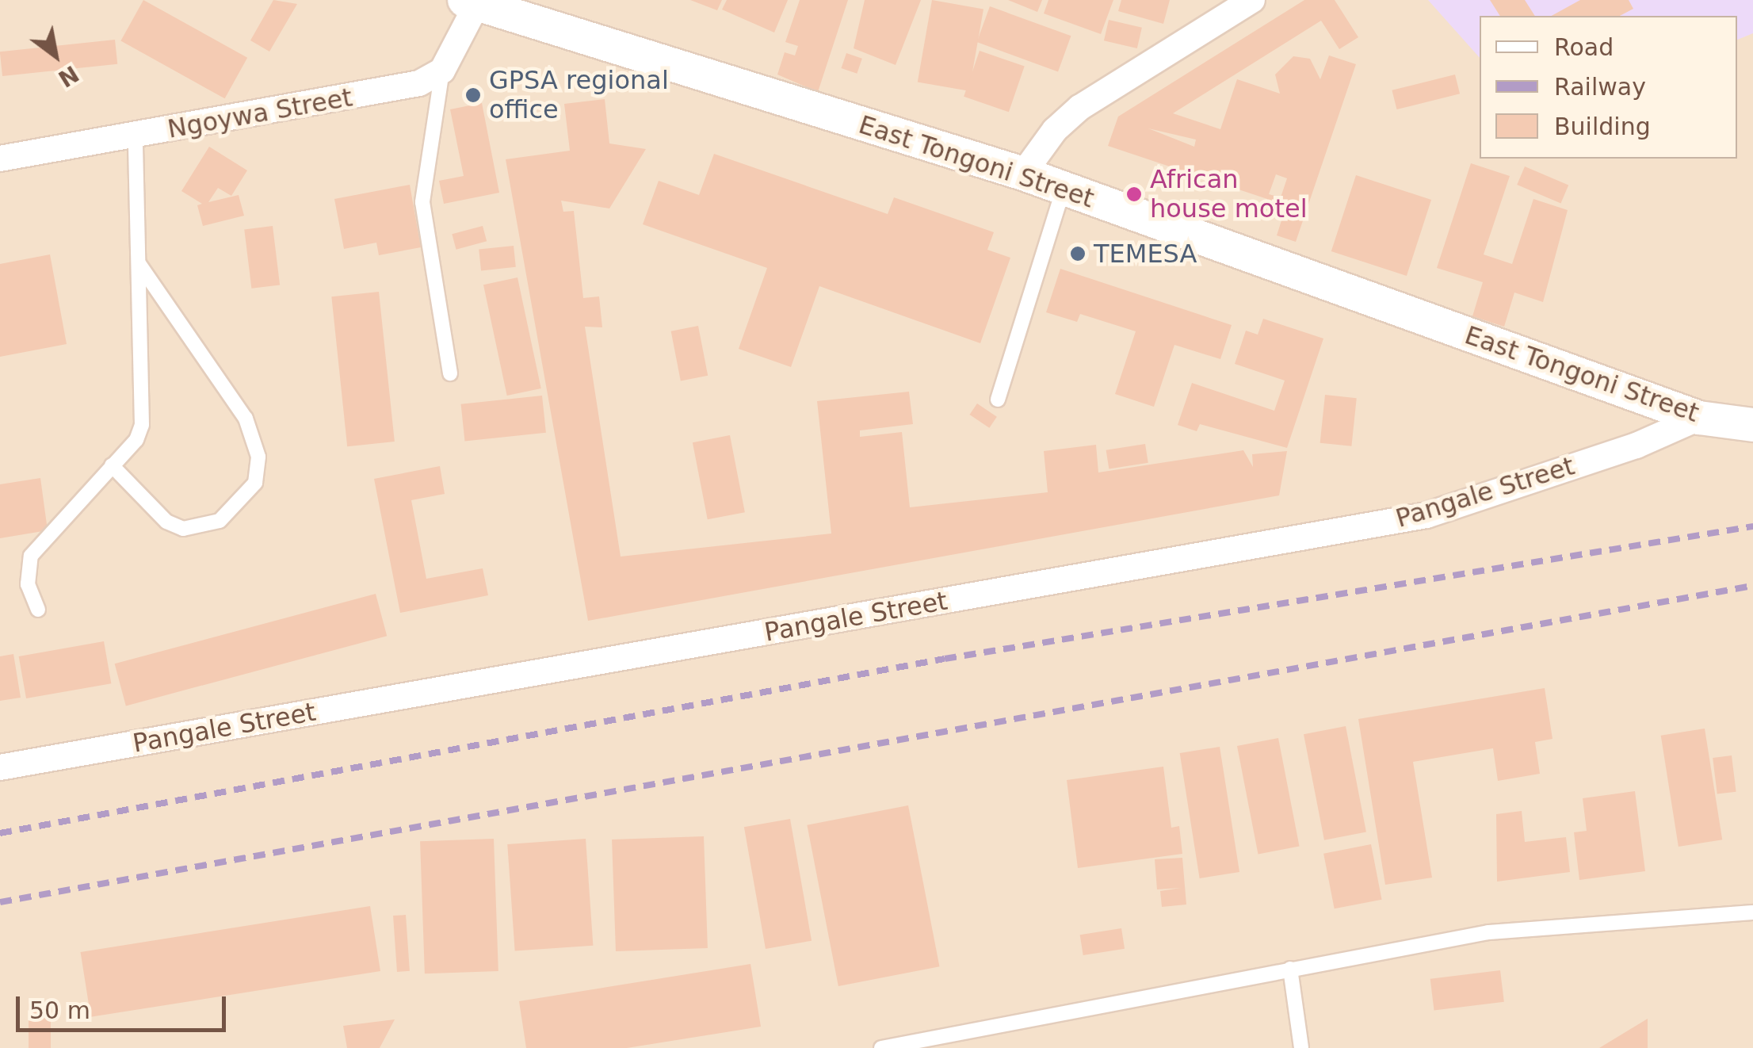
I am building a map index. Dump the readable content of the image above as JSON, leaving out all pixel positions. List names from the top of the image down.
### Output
{
  "streets": {
    "street": ["Ngoywa Street", "East Tongoni Street", "Pangale Street"]
  },
  "crossings": [
    ["East Tongoni Street", "Pangale Street"]
  ],
  "places": ["GPSA regional office", "African house motel", "TEMESA"],
  "legend": ["Road", "Railway", "Building"],
  "scale_bar": "50 m",
  "north": "bottom right"
}
